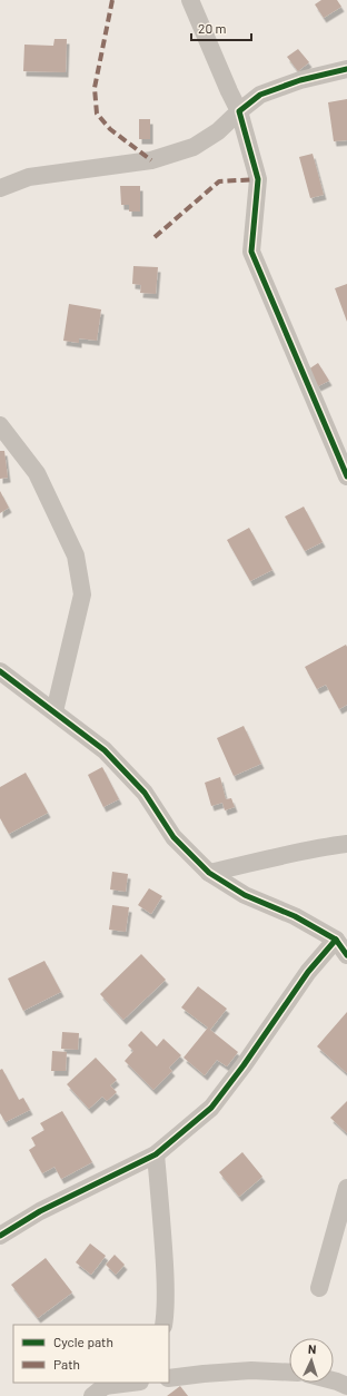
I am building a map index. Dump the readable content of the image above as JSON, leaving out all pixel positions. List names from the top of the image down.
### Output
{
  "legend": ["Cycle path", "Path"],
  "scale_bar": "20 m",
  "north": "top"
}
